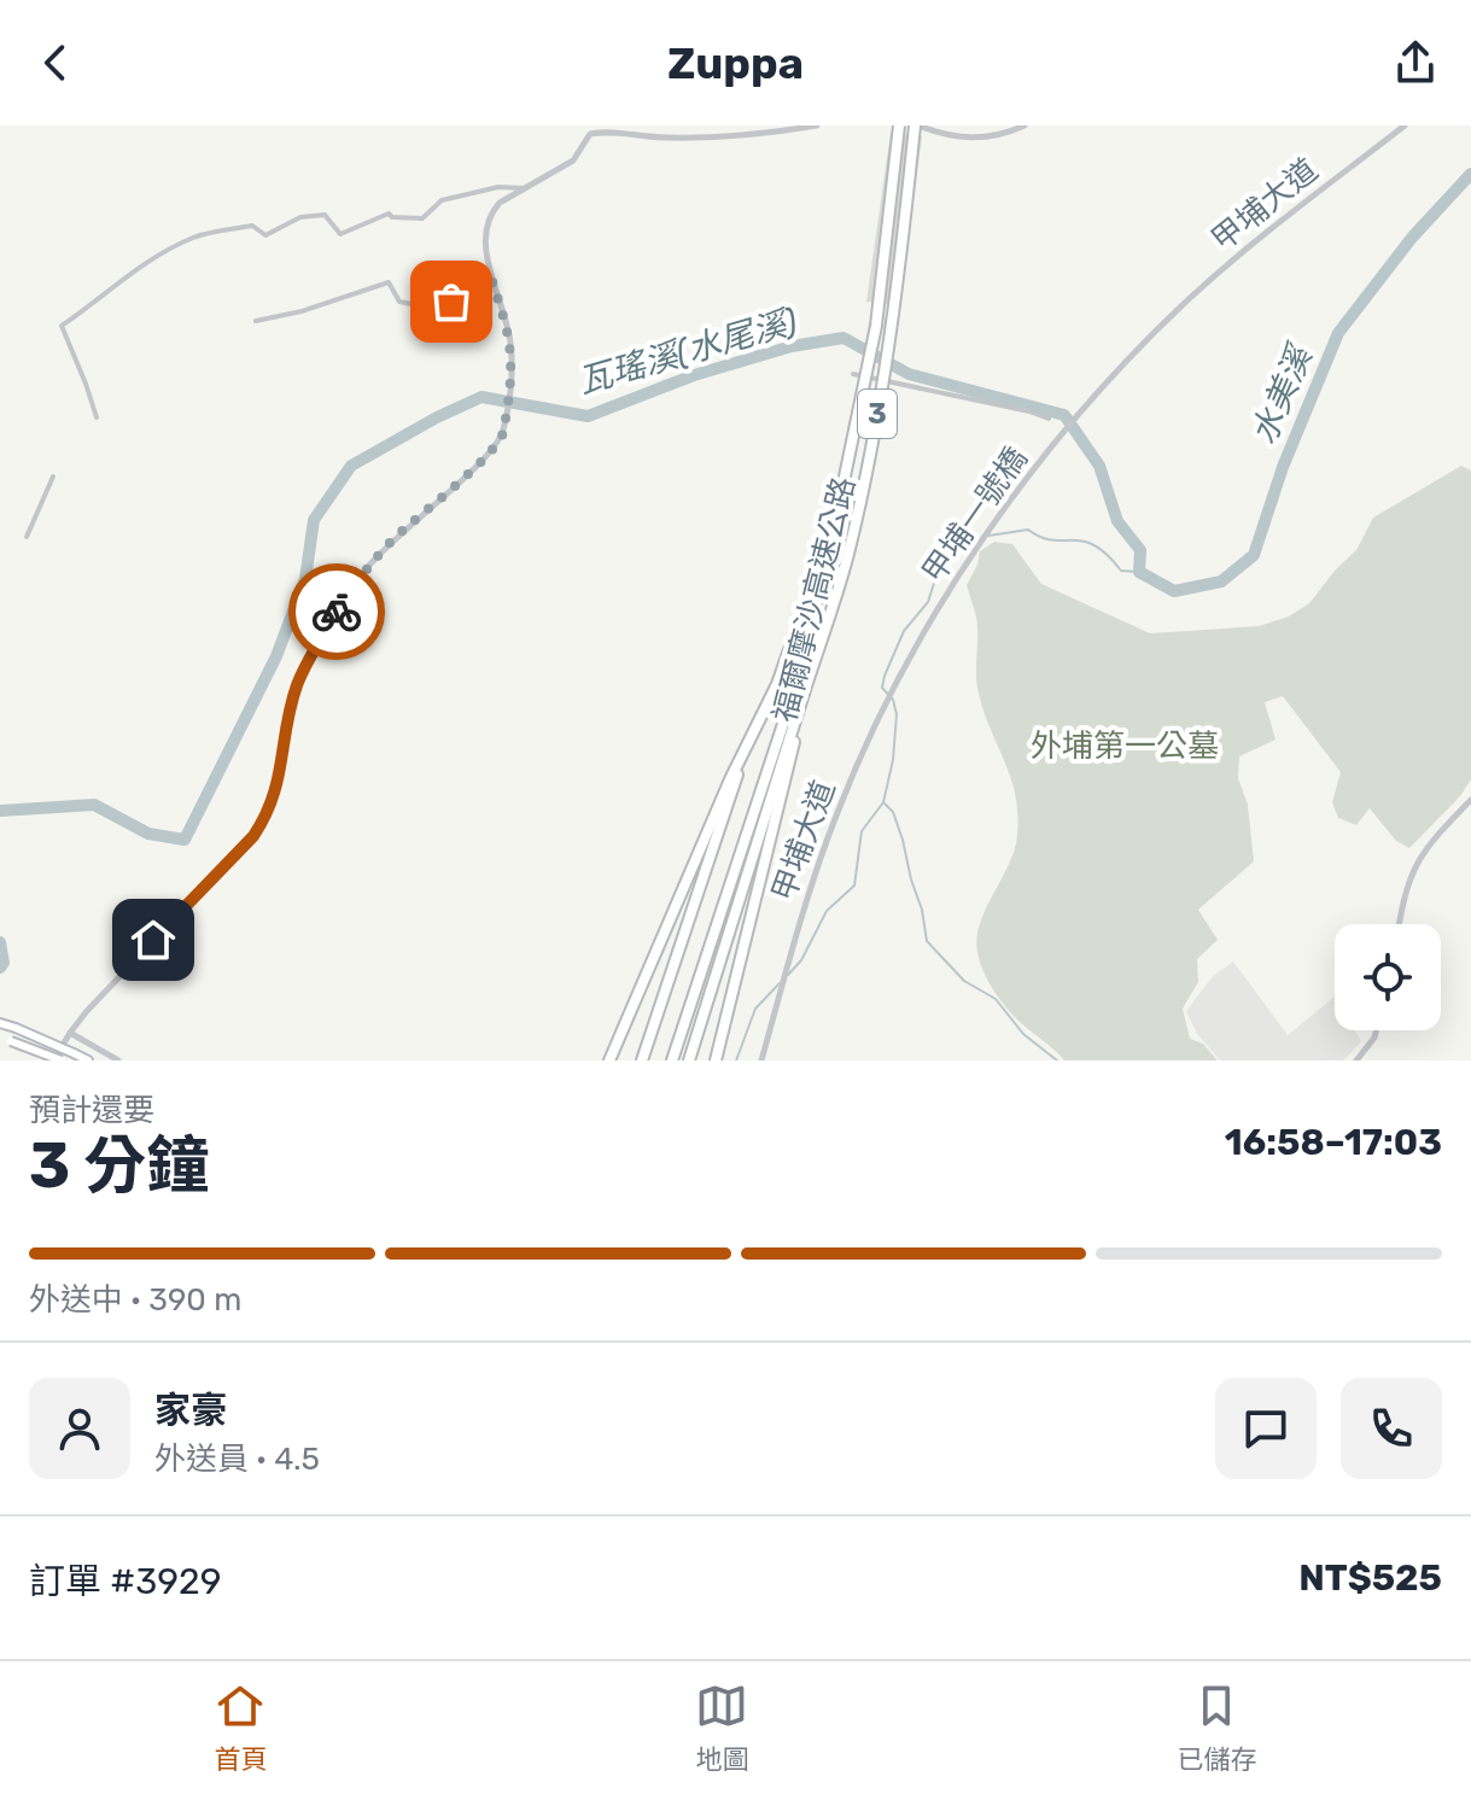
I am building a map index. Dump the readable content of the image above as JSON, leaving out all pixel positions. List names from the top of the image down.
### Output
{
  "streets": {
    "highway": ["3", "福爾摩沙高速公路"],
    "street": ["甲埔大道", "甲埔一號橋"]
  },
  "crossings": [
    ["甲埔大道", "甲埔一號橋"]
  ],
  "water": ["瓦瑤溪(水尾溪)", "水美溪"],
  "parks": ["外埔第一公墓"],
  "page": {
    "header": "Zuppa",
    "heading": ["3 分鐘", "預計還要", "16:58–17:03"],
    "panel": [
      "家豪",
      "外送員 · 4.5",
      "訂單 #3929",
      "NT$525"
    ],
    "bar": "外送中 · 390 m",
    "tabs": ["首頁", "地圖", "已儲存"]
  }
}
